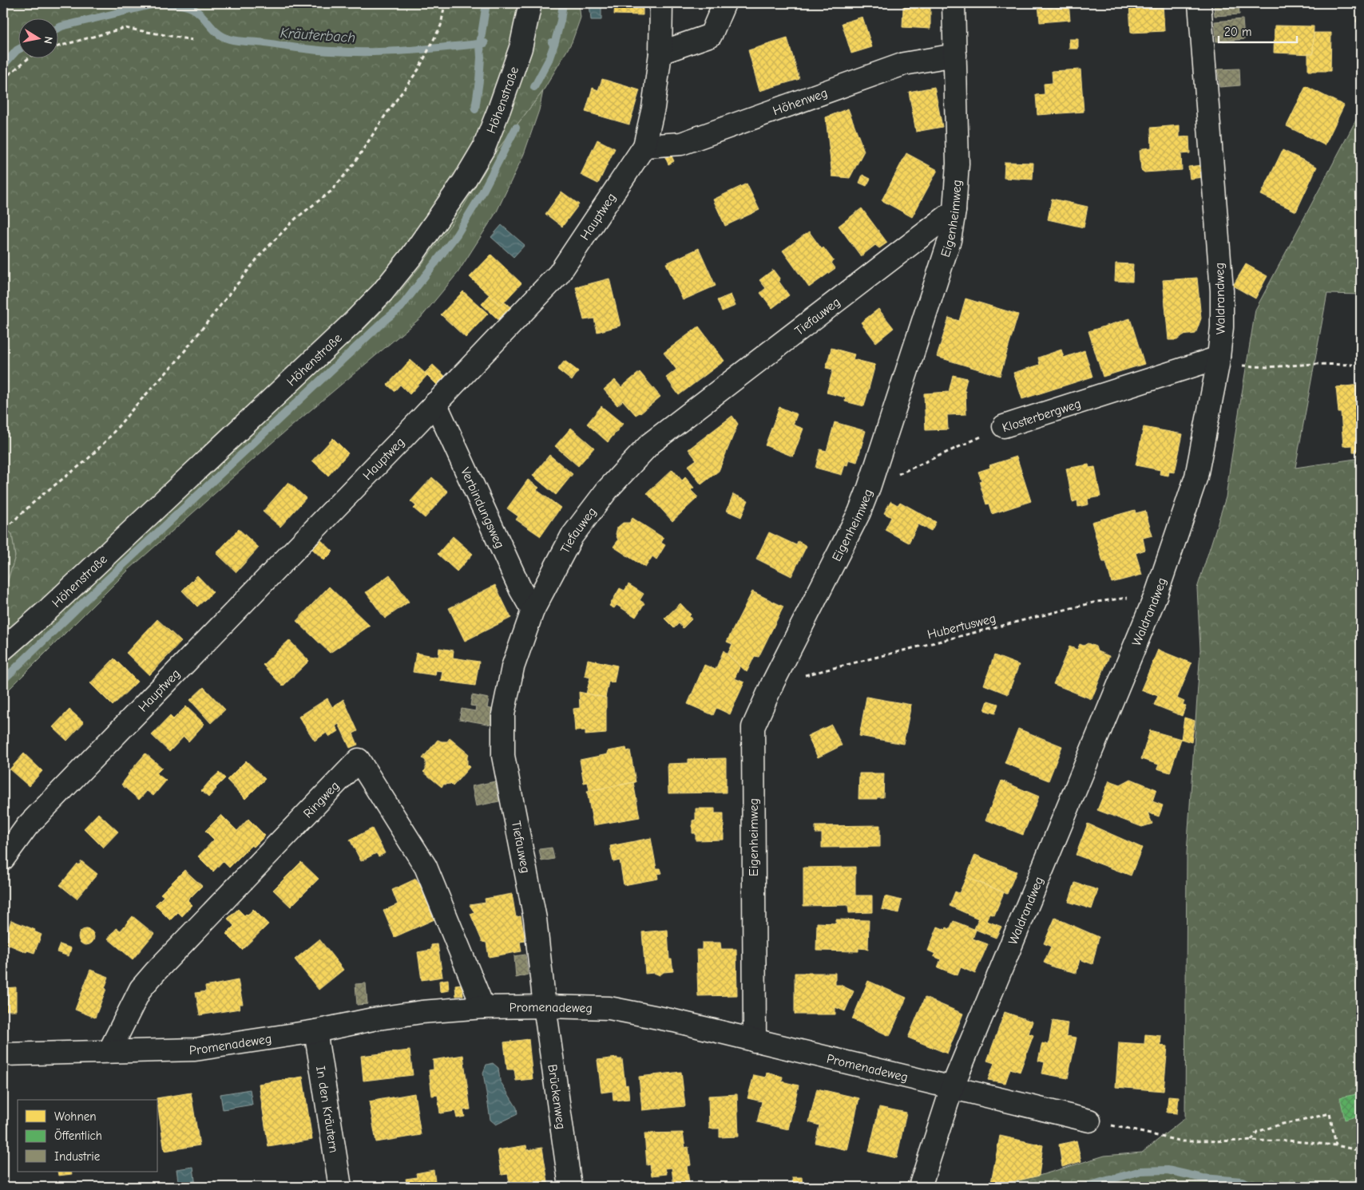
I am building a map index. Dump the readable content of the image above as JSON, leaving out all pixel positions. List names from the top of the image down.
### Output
{
  "streets": {
    "street": [
      "Höhenstraße",
      "Höhenweg",
      "Hauptweg",
      "Eigenheimweg",
      "Waldrandweg",
      "Tiefauweg",
      "Klosterbergweg",
      "Verbindungsweg",
      "Ringweg",
      "Promenadeweg",
      "Brückenweg",
      "In den Kräutern"
    ],
    "path": ["Hubertusweg"]
  },
  "crossings": [
    ["Höhenweg", "Hauptweg"],
    ["Höhenweg", "Eigenheimweg"],
    ["Hauptweg", "Verbindungsweg"],
    ["Eigenheimweg", "Tiefauweg"],
    ["Eigenheimweg", "Klosterbergweg"],
    ["Eigenheimweg", "Hubertusweg"],
    ["Eigenheimweg", "Promenadeweg"],
    ["Waldrandweg", "Klosterbergweg"],
    ["Waldrandweg", "Hubertusweg"],
    ["Waldrandweg", "Promenadeweg"],
    ["Tiefauweg", "Verbindungsweg"],
    ["Tiefauweg", "Promenadeweg"],
    ["Tiefauweg", "Brückenweg"],
    ["Ringweg", "Promenadeweg"],
    ["Promenadeweg", "Brückenweg"],
    ["Promenadeweg", "In den Kräutern"]
  ],
  "water": ["Kräuterbach"],
  "legend": ["Wohnen", "Öffentlich", "Industrie"],
  "scale_bar": "20 m",
  "north": "right"
}
